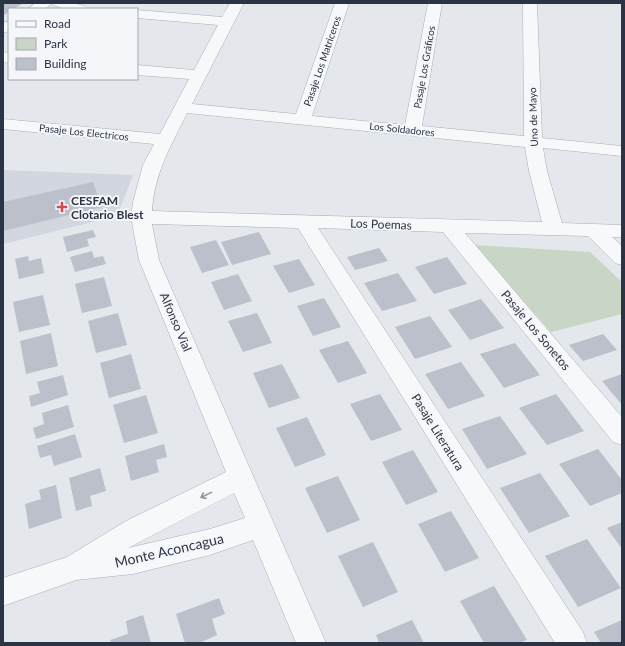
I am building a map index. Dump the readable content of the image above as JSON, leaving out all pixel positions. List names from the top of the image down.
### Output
{
  "streets": {
    "street": [
      "Pasaje Los Matriceros",
      "Pasaje Los Gráficos",
      "Uno de Mayo",
      "Los Soldadores",
      "Pasaje Los Electricos",
      "Los Poemas",
      "Alfonso Vial",
      "Pasaje Los Sonetos",
      "Pasaje Literatura",
      "Monte Aconcagua"
    ]
  },
  "crossings": [
    ["Pasaje Los Matriceros", "Los Soldadores"],
    ["Pasaje Los Gráficos", "Los Soldadores"],
    ["Uno de Mayo", "Los Soldadores"],
    ["Uno de Mayo", "Los Poemas"],
    ["Los Soldadores", "Alfonso Vial"],
    ["Pasaje Los Electricos", "Alfonso Vial"],
    ["Los Poemas", "Alfonso Vial"],
    ["Los Poemas", "Pasaje Los Sonetos"],
    ["Los Poemas", "Pasaje Literatura"],
    ["Alfonso Vial", "Monte Aconcagua"]
  ],
  "places": {
    "health": ["CESFAM Clotario Blest"]
  },
  "legend": ["Road", "Park", "Building"]
}
